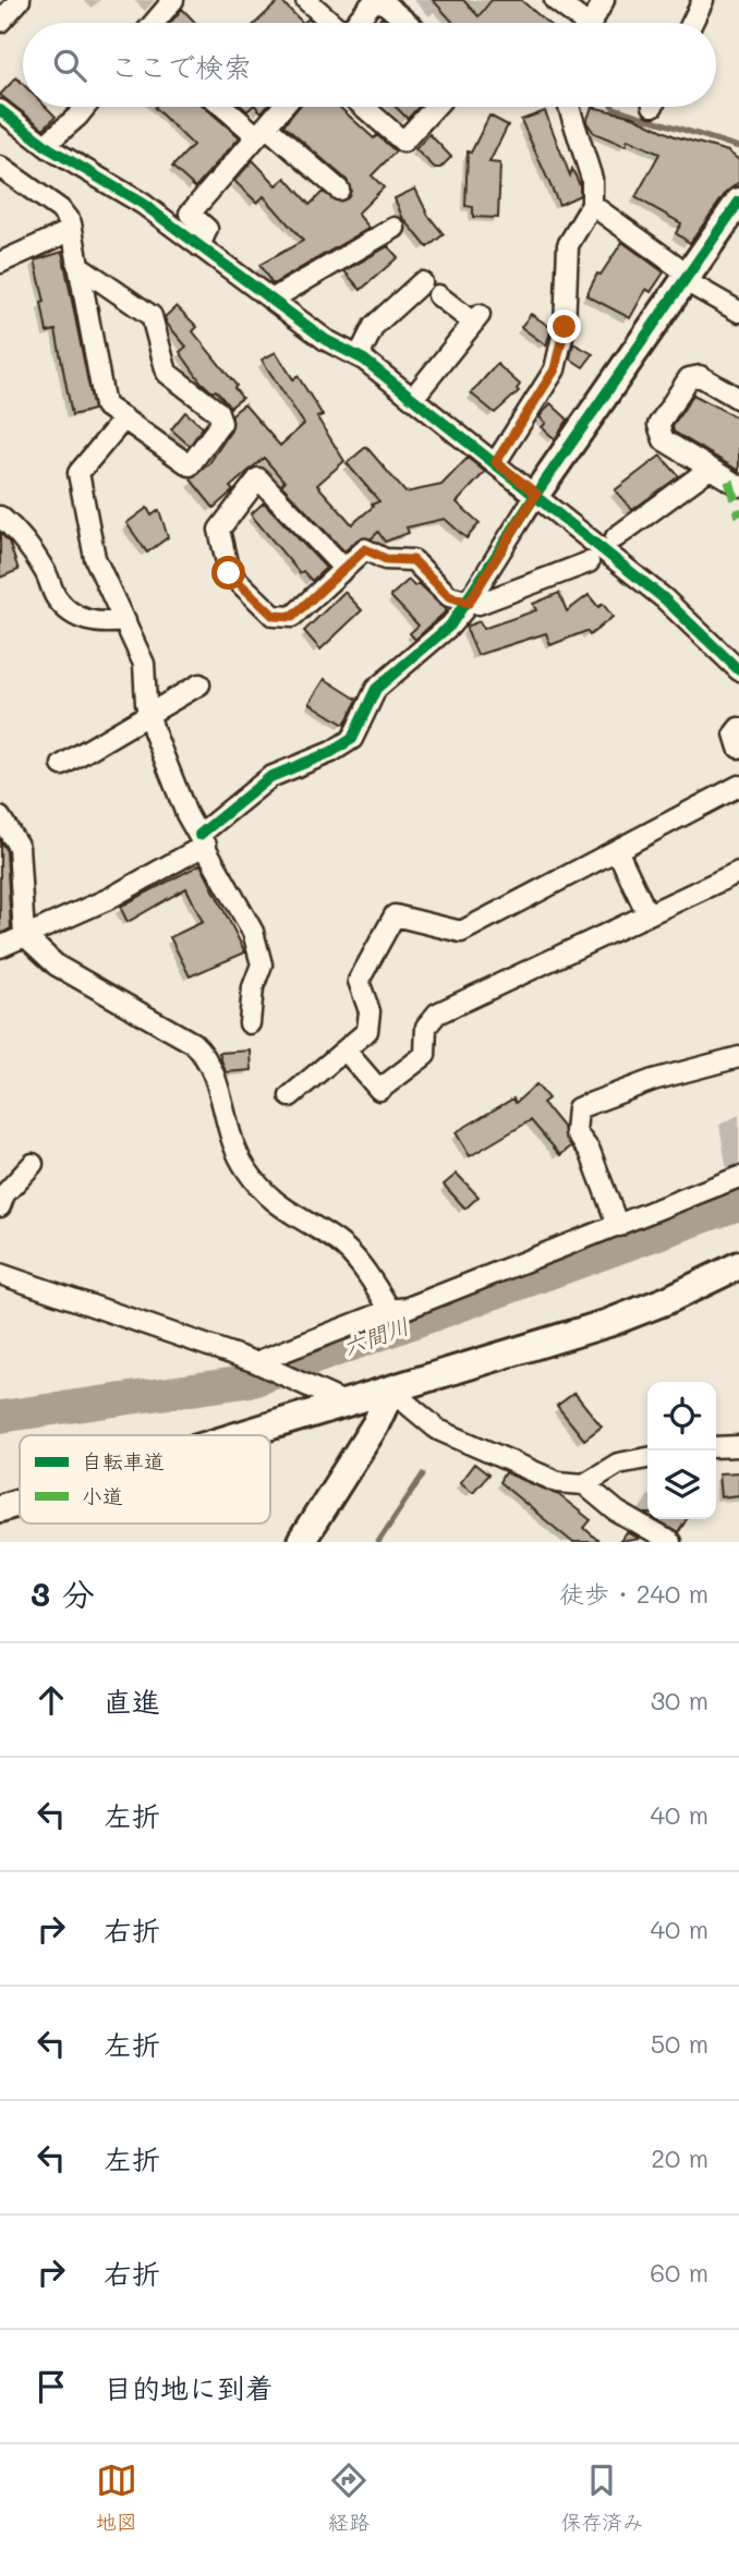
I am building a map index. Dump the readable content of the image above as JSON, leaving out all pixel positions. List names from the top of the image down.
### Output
{
  "water": ["六間川"],
  "legend": ["自転車道", "小道"],
  "page": {
    "search": "ここで検索",
    "heading": ["3 分", "徒歩 · 240 m"],
    "list": [
      ["直進", "30 m"],
      ["左折", "40 m"],
      ["右折", "40 m"],
      ["左折", "50 m"],
      ["左折", "20 m"],
      ["右折", "60 m"],
      "目的地に到着"
    ],
    "nav": ["地図", "経路", "保存済み"]
  }
}
